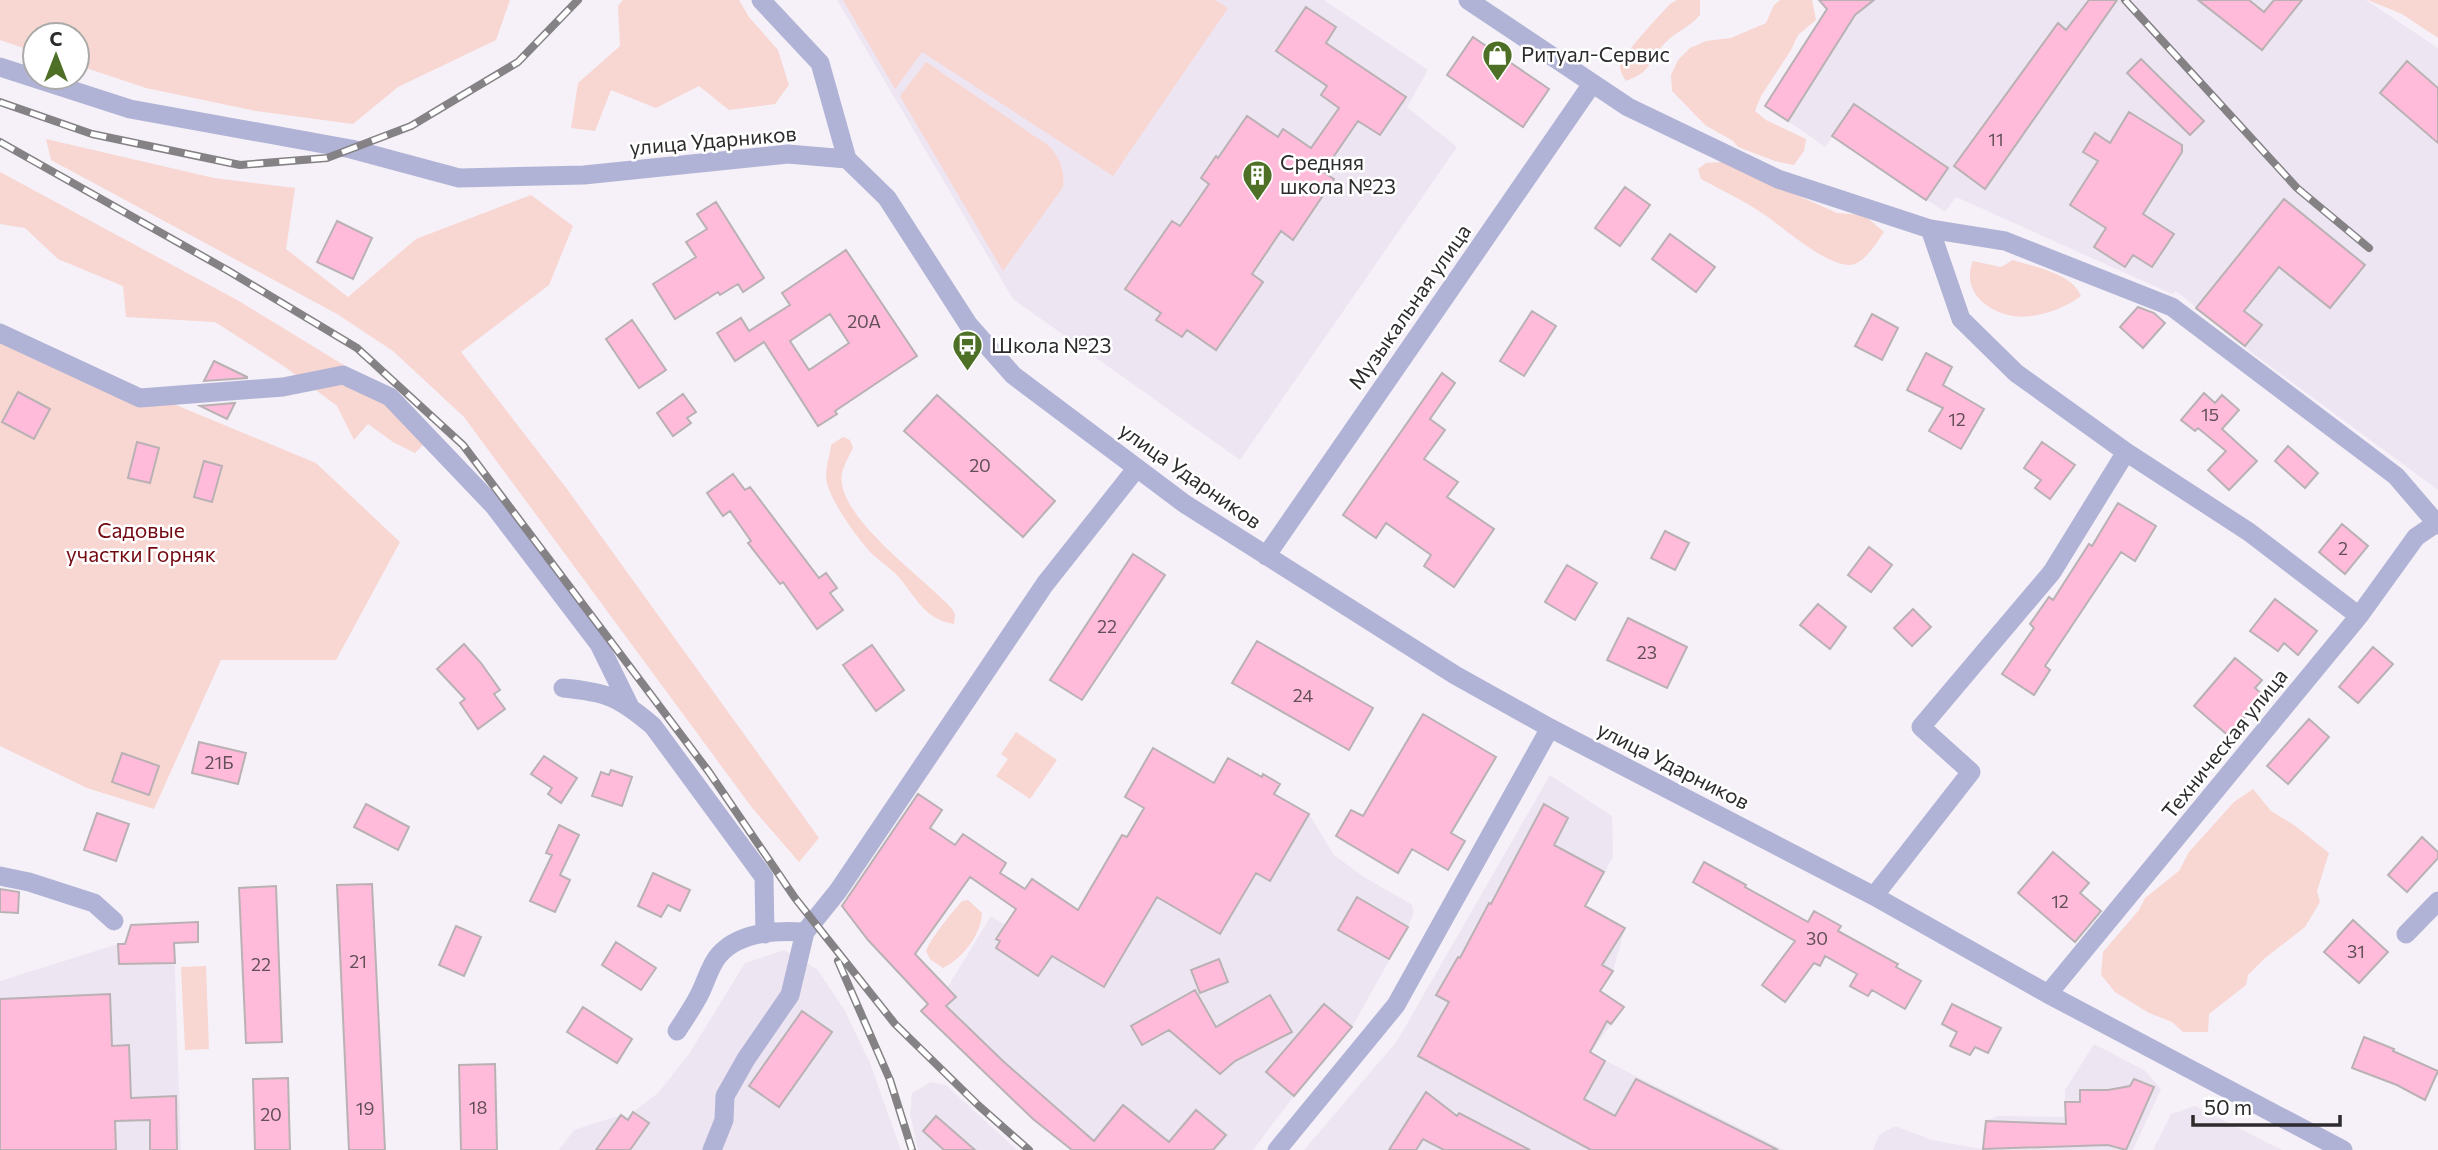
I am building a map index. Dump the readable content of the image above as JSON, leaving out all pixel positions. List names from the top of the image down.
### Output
{
  "streets": {
    "street": ["улица Ударников", "Музыкальная улица", "Техническая улица"]
  },
  "crossings": [
    ["улица Ударников", "Музыкальная улица"],
    ["улица Ударников", "Техническая улица"]
  ],
  "parks": ["Садовые участки Горняк"],
  "places": {
    "shop": ["Ритуал-Сервис"],
    "building": ["Средняя школа №23"],
    "bus stop": ["Школа №23"]
  },
  "house_numbers": [
    "11",
    "20А",
    "15",
    "12",
    "20",
    "2",
    "22",
    "23",
    "24",
    "21Б",
    "12",
    "30",
    "31",
    "21",
    "22",
    "18",
    "19",
    "20"
  ],
  "scale_bar": "50 m",
  "north": "top"
}
